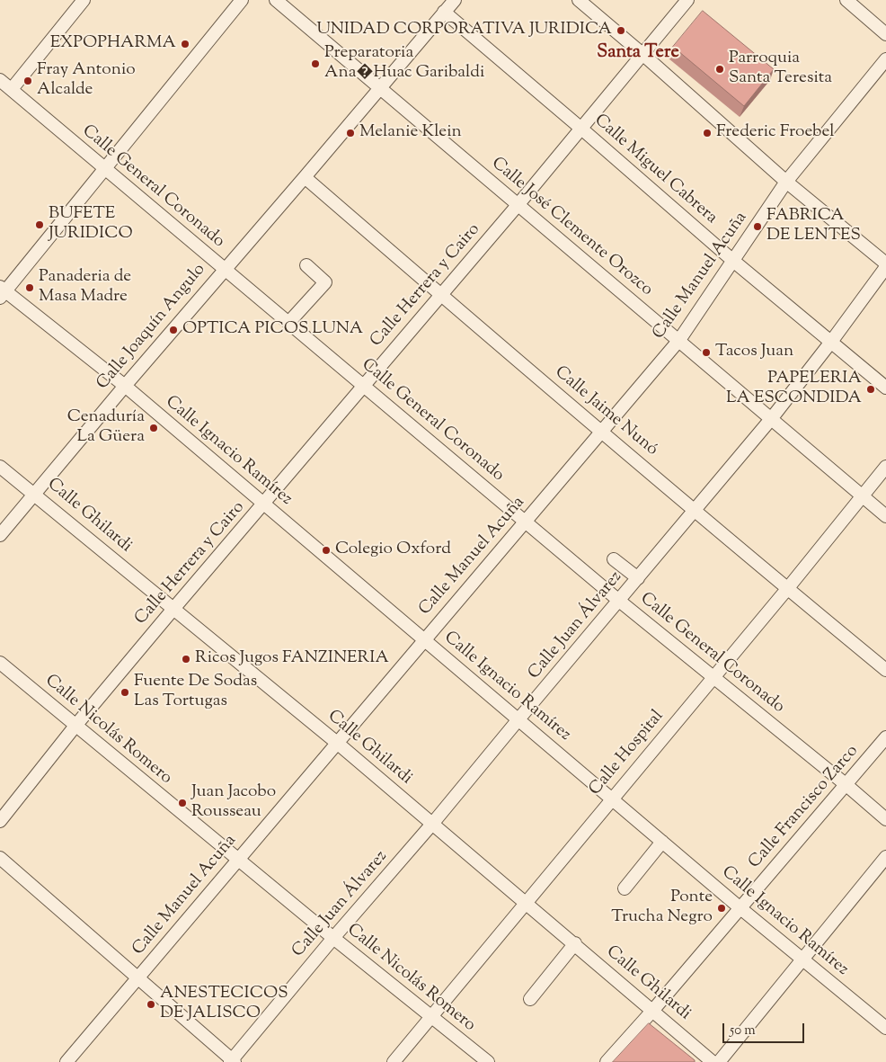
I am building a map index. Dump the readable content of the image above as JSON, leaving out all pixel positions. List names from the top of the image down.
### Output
{
  "streets": {
    "street": [
      "Calle Miguel Cabrera",
      "Calle General Coronado",
      "Calle José Clemente Orozco",
      "Calle Manuel Acuña",
      "Calle Herrera y Cairo",
      "Calle Joaquín Angulo",
      "Calle Jaime Nunó",
      "Calle Ignacio Ramírez",
      "Calle Ghilardi",
      "Calle Juan Álvarez",
      "Calle Nicolás Romero",
      "Calle Hospital",
      "Calle Francisco Zarco"
    ]
  },
  "crossings": [
    ["Calle Miguel Cabrera", "Calle Manuel Acuña"],
    ["Calle Miguel Cabrera", "Calle Herrera y Cairo"],
    ["Calle Miguel Cabrera", "Calle Joaquín Angulo"],
    ["Calle Miguel Cabrera", "Calle Juan Álvarez"],
    ["Calle General Coronado", "Calle Manuel Acuña"],
    ["Calle General Coronado", "Calle Herrera y Cairo"],
    ["Calle General Coronado", "Calle Joaquín Angulo"],
    ["Calle General Coronado", "Calle Juan Álvarez"],
    ["Calle General Coronado", "Calle Hospital"],
    ["Calle General Coronado", "Calle Francisco Zarco"],
    ["Calle José Clemente Orozco", "Calle Manuel Acuña"],
    ["Calle José Clemente Orozco", "Calle Herrera y Cairo"],
    ["Calle José Clemente Orozco", "Calle Joaquín Angulo"],
    ["Calle José Clemente Orozco", "Calle Juan Álvarez"],
    ["Calle José Clemente Orozco", "Calle Hospital"],
    ["Calle Manuel Acuña", "Calle Jaime Nunó"],
    ["Calle Manuel Acuña", "Calle Ignacio Ramírez"],
    ["Calle Manuel Acuña", "Calle Ghilardi"],
    ["Calle Manuel Acuña", "Calle Nicolás Romero"],
    ["Calle Herrera y Cairo", "Calle Jaime Nunó"],
    ["Calle Herrera y Cairo", "Calle Ignacio Ramírez"],
    ["Calle Herrera y Cairo", "Calle Ghilardi"],
    ["Calle Herrera y Cairo", "Calle Nicolás Romero"],
    ["Calle Joaquín Angulo", "Calle Jaime Nunó"],
    ["Calle Joaquín Angulo", "Calle Ignacio Ramírez"],
    ["Calle Joaquín Angulo", "Calle Ghilardi"],
    ["Calle Jaime Nunó", "Calle Juan Álvarez"],
    ["Calle Jaime Nunó", "Calle Hospital"],
    ["Calle Ignacio Ramírez", "Calle Juan Álvarez"],
    ["Calle Ignacio Ramírez", "Calle Hospital"],
    ["Calle Ignacio Ramírez", "Calle Francisco Zarco"],
    ["Calle Ghilardi", "Calle Juan Álvarez"],
    ["Calle Ghilardi", "Calle Hospital"],
    ["Calle Ghilardi", "Calle Francisco Zarco"],
    ["Calle Juan Álvarez", "Calle Nicolás Romero"],
    ["Calle Nicolás Romero", "Calle Hospital"]
  ],
  "districts": ["Santa Tere"],
  "places": [
    "UNIDAD CORPORATIVA JURIDICA",
    "EXPOPHARMA",
    "Preparatoria Ana�Huac Garibaldi",
    "Parroquia Santa Teresita",
    "Fray Antonio Alcalde",
    "Melanie Klein",
    "Frederic Froebel",
    "BUFETE JURIDICO",
    "FABRICA DE LENTES",
    "Panaderia de Masa Madre",
    "OPTICA PICOS LUNA",
    "Tacos Juan",
    "PAPELERIA LA ESCONDIDA",
    "Cenaduría La Güera",
    "Colegio Oxford",
    "Ricos Jugos FANZINERIA",
    "Fuente De Sodas Las Tortugas",
    "Juan Jacobo Rousseau",
    "Ponte Trucha Negro",
    "ANESTECICOS DE JALISCO"
  ],
  "scale_bar": "50 m"
}
